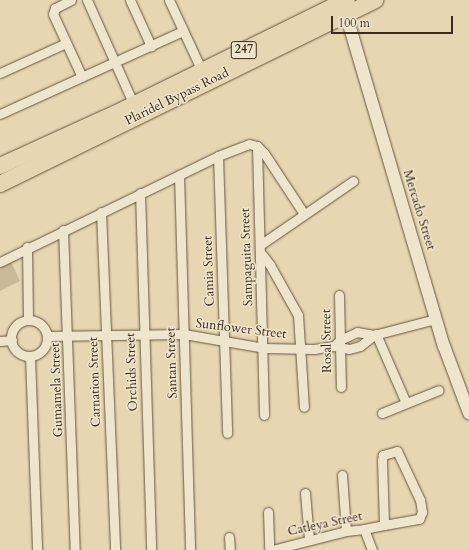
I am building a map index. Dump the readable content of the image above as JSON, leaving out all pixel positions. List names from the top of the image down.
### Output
{
  "streets": {
    "highway": ["247", "Plaridel Bypass Road"],
    "street": [
      "Mercado Street",
      "Sampaguita Street",
      "Camia Street",
      "Sunflower Street",
      "Rosal Street",
      "Santan Street",
      "Orchids Street",
      "Carnation Street",
      "Gumamela Street",
      "Catleya Street"
    ]
  },
  "crossings": [
    ["Plaridel Bypass Road", "Mercado Street"],
    ["Mercado Street", "Sunflower Street"],
    ["Sampaguita Street", "Sunflower Street"],
    ["Camia Street", "Sunflower Street"],
    ["Sunflower Street", "Rosal Street"],
    ["Sunflower Street", "Santan Street"],
    ["Sunflower Street", "Orchids Street"],
    ["Sunflower Street", "Carnation Street"],
    ["Sunflower Street", "Gumamela Street"]
  ],
  "scale_bar": "100 m"
}
